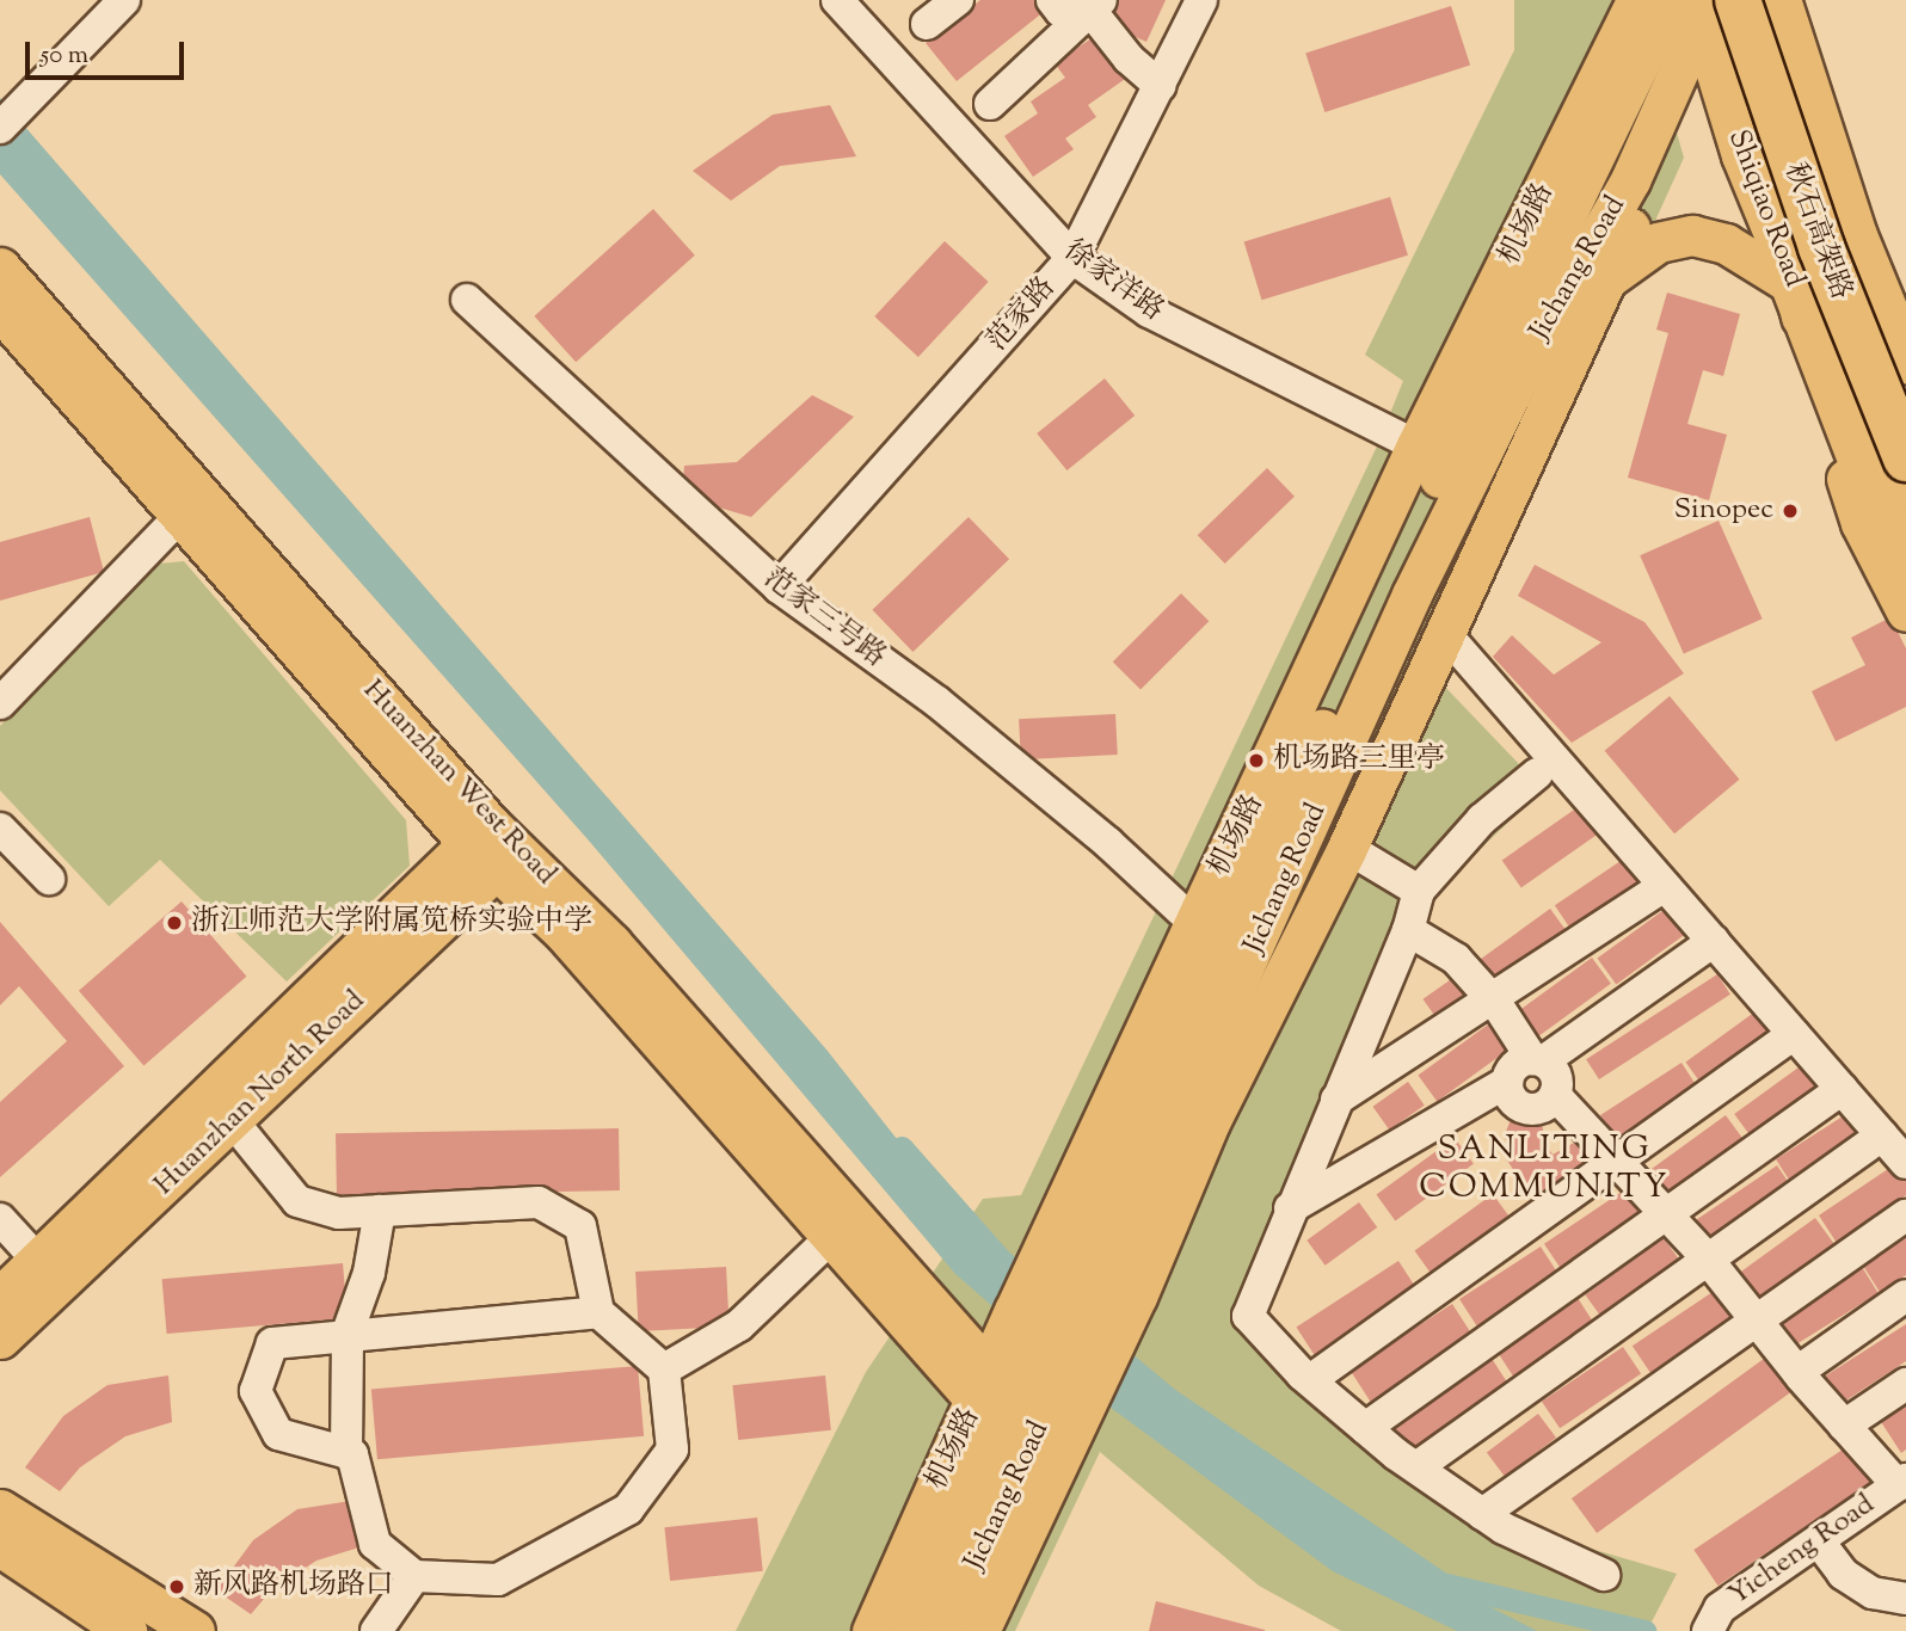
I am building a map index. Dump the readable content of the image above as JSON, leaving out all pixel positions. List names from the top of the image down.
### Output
{
  "streets": {
    "highway": ["秋石高架路"],
    "main road": [
      "Shiqiao Road",
      "机场路",
      "Jichang Road",
      "Huanzhan West Road",
      "Huanzhan North Road"
    ],
    "street": [
      "徐家洋路",
      "范家路",
      "范家三号路",
      "Yicheng Road"
    ]
  },
  "crossings": [
    ["Shiqiao Road", "机场路"],
    ["Shiqiao Road", "秋石高架路"],
    ["Shiqiao Road", "Jichang Road"],
    ["机场路", "秋石高架路"],
    ["机场路", "Jichang Road"],
    ["机场路", "徐家洋路"],
    ["机场路", "范家三号路"],
    ["机场路", "Huanzhan West Road"],
    ["秋石高架路", "Jichang Road"],
    ["徐家洋路", "范家路"],
    ["范家路", "范家三号路"],
    ["Huanzhan West Road", "Huanzhan North Road"]
  ],
  "districts": ["SANLITING COMMUNITY"],
  "places": [
    "Sinopec",
    "机场路三里亭",
    "浙江师范大学附属笕桥实验中学",
    "新风路机场路口"
  ],
  "scale_bar": "50 m"
}
